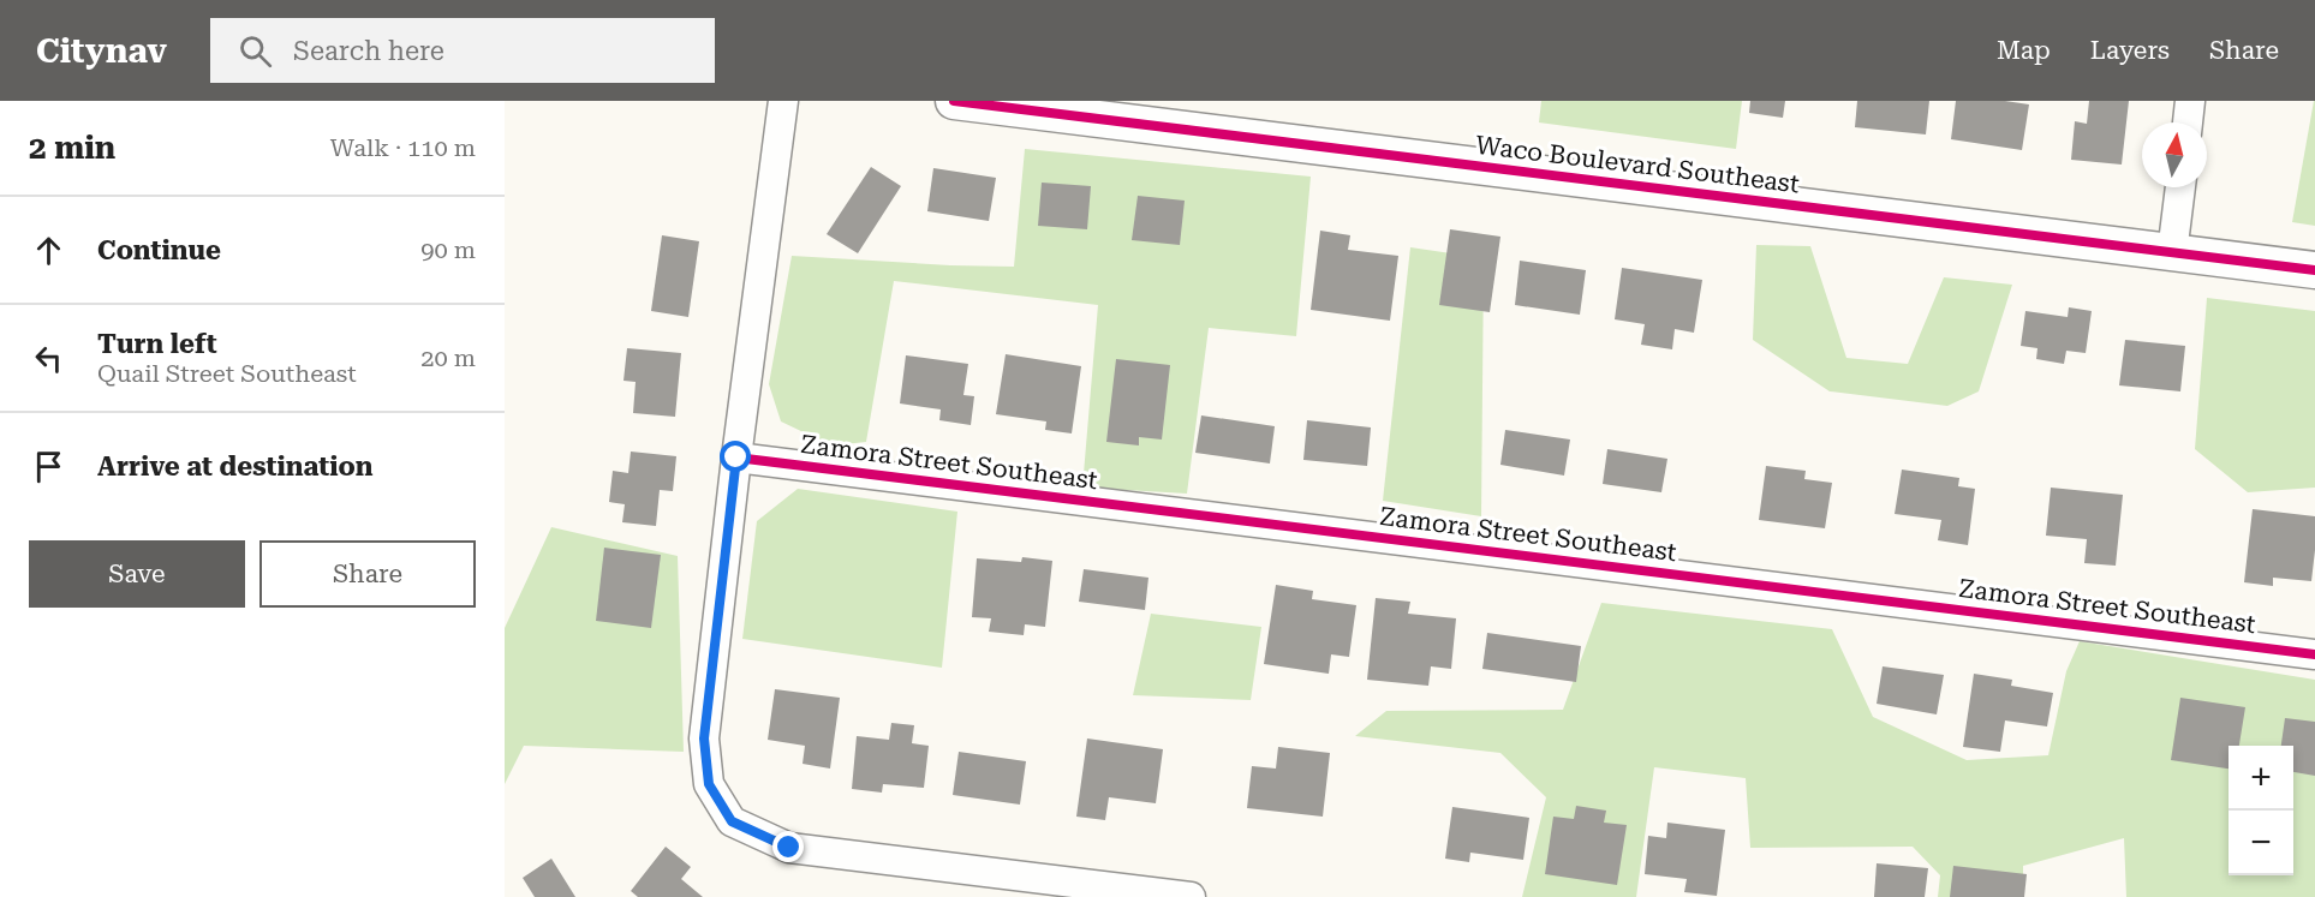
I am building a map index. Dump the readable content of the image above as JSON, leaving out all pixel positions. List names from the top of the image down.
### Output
{
  "streets": {
    "street": ["Waco Boulevard Southeast", "Zamora Street Southeast"]
  },
  "north": "top",
  "page": {
    "header": "Citynav",
    "search": "Search here",
    "nav": ["Map", "Layers", "Share"],
    "heading": ["2 min", "Walk · 110 m"],
    "list": [
      ["Continue", "90 m"],
      ["Turn left", "Quail Street Southeast", "20 m"],
      "Arrive at destination"
    ],
    "buttons": ["Save", "Share"],
    "map_buttons": ["+", "−"]
  }
}
